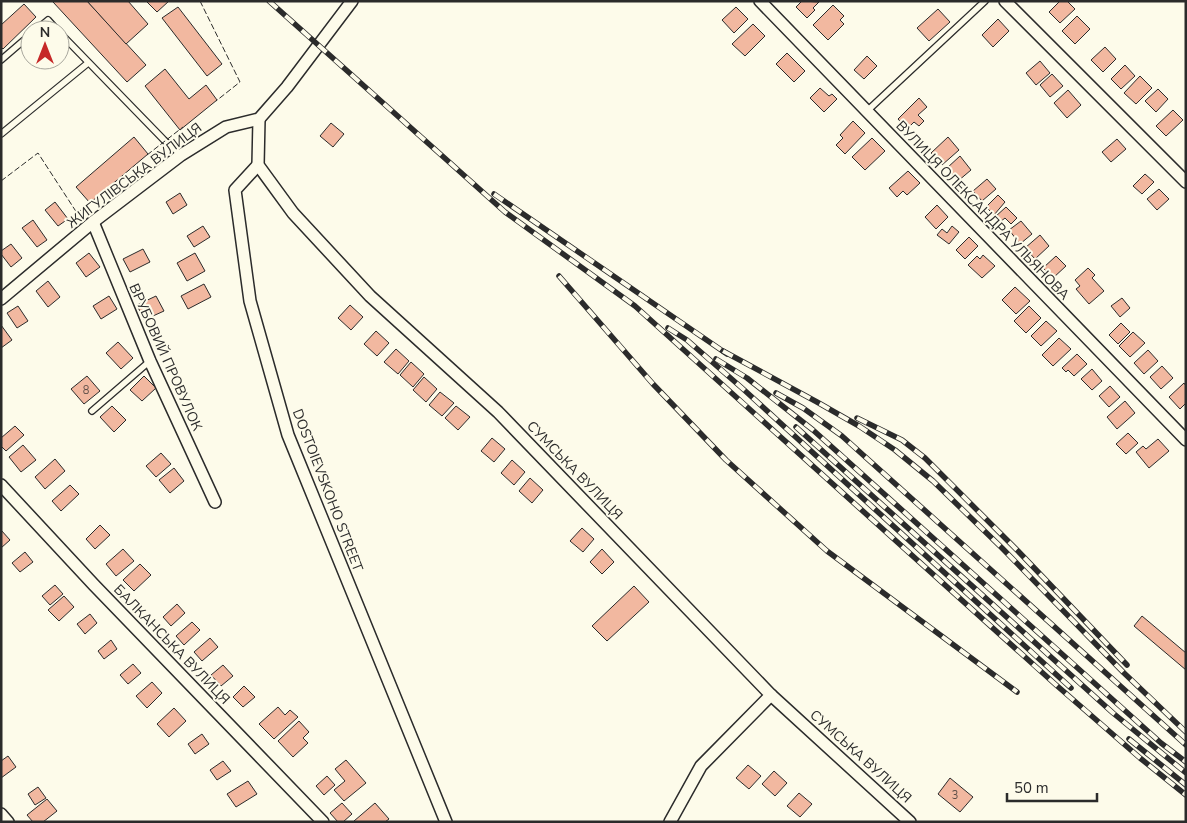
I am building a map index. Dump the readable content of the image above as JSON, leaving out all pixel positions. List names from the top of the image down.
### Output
{
  "streets": {
    "street": [
      "ЖИГУЛІВСЬКА ВУЛИЦЯ",
      "ВУЛИЦЯ ОЛЕКСАНДРА УЛЬЯНОВА",
      "ВРУБОВИЙ ПРОВУЛОК",
      "СУМСЬКА ВУЛИЦЯ",
      "DOSTOIEVSKOHO STREET",
      "БАЛКАНСЬКА ВУЛИЦЯ"
    ]
  },
  "crossings": [
    ["ЖИГУЛІВСЬКА ВУЛИЦЯ", "ВРУБОВИЙ ПРОВУЛОК"],
    ["СУМСЬКА ВУЛИЦЯ", "DOSTOIEVSKOHO STREET"]
  ],
  "house_numbers": ["8", "3"],
  "scale_bar": "50 m",
  "north": "top"
}
